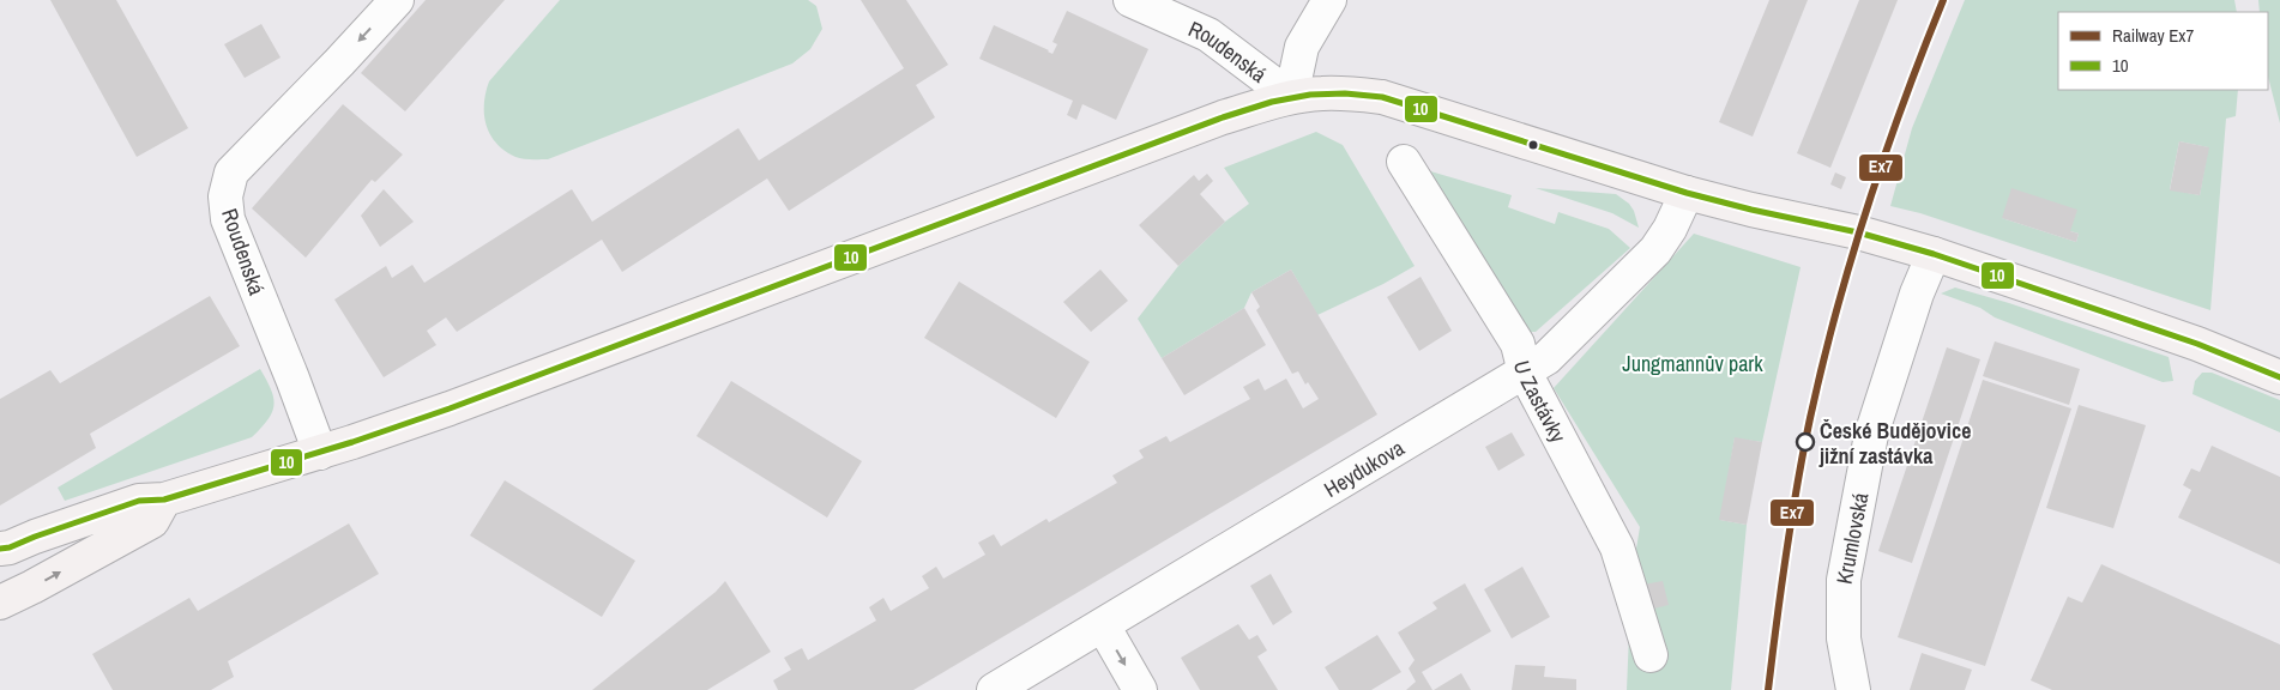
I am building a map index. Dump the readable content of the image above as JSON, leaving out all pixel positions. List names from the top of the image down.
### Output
{
  "streets": {
    "street": [
      "Roudenská",
      "U Zastávky",
      "Heydukova",
      "Krumlovská"
    ]
  },
  "crossings": [
    ["U Zastávky", "Heydukova"]
  ],
  "one_way": ["Roudenská"],
  "parks": ["Jungmannův park"],
  "places": ["České Budějovice jižní zastávka"],
  "lines": ["rail line Ex7", "transit line 10"],
  "legend": ["Railway Ex7", "10"]
}
